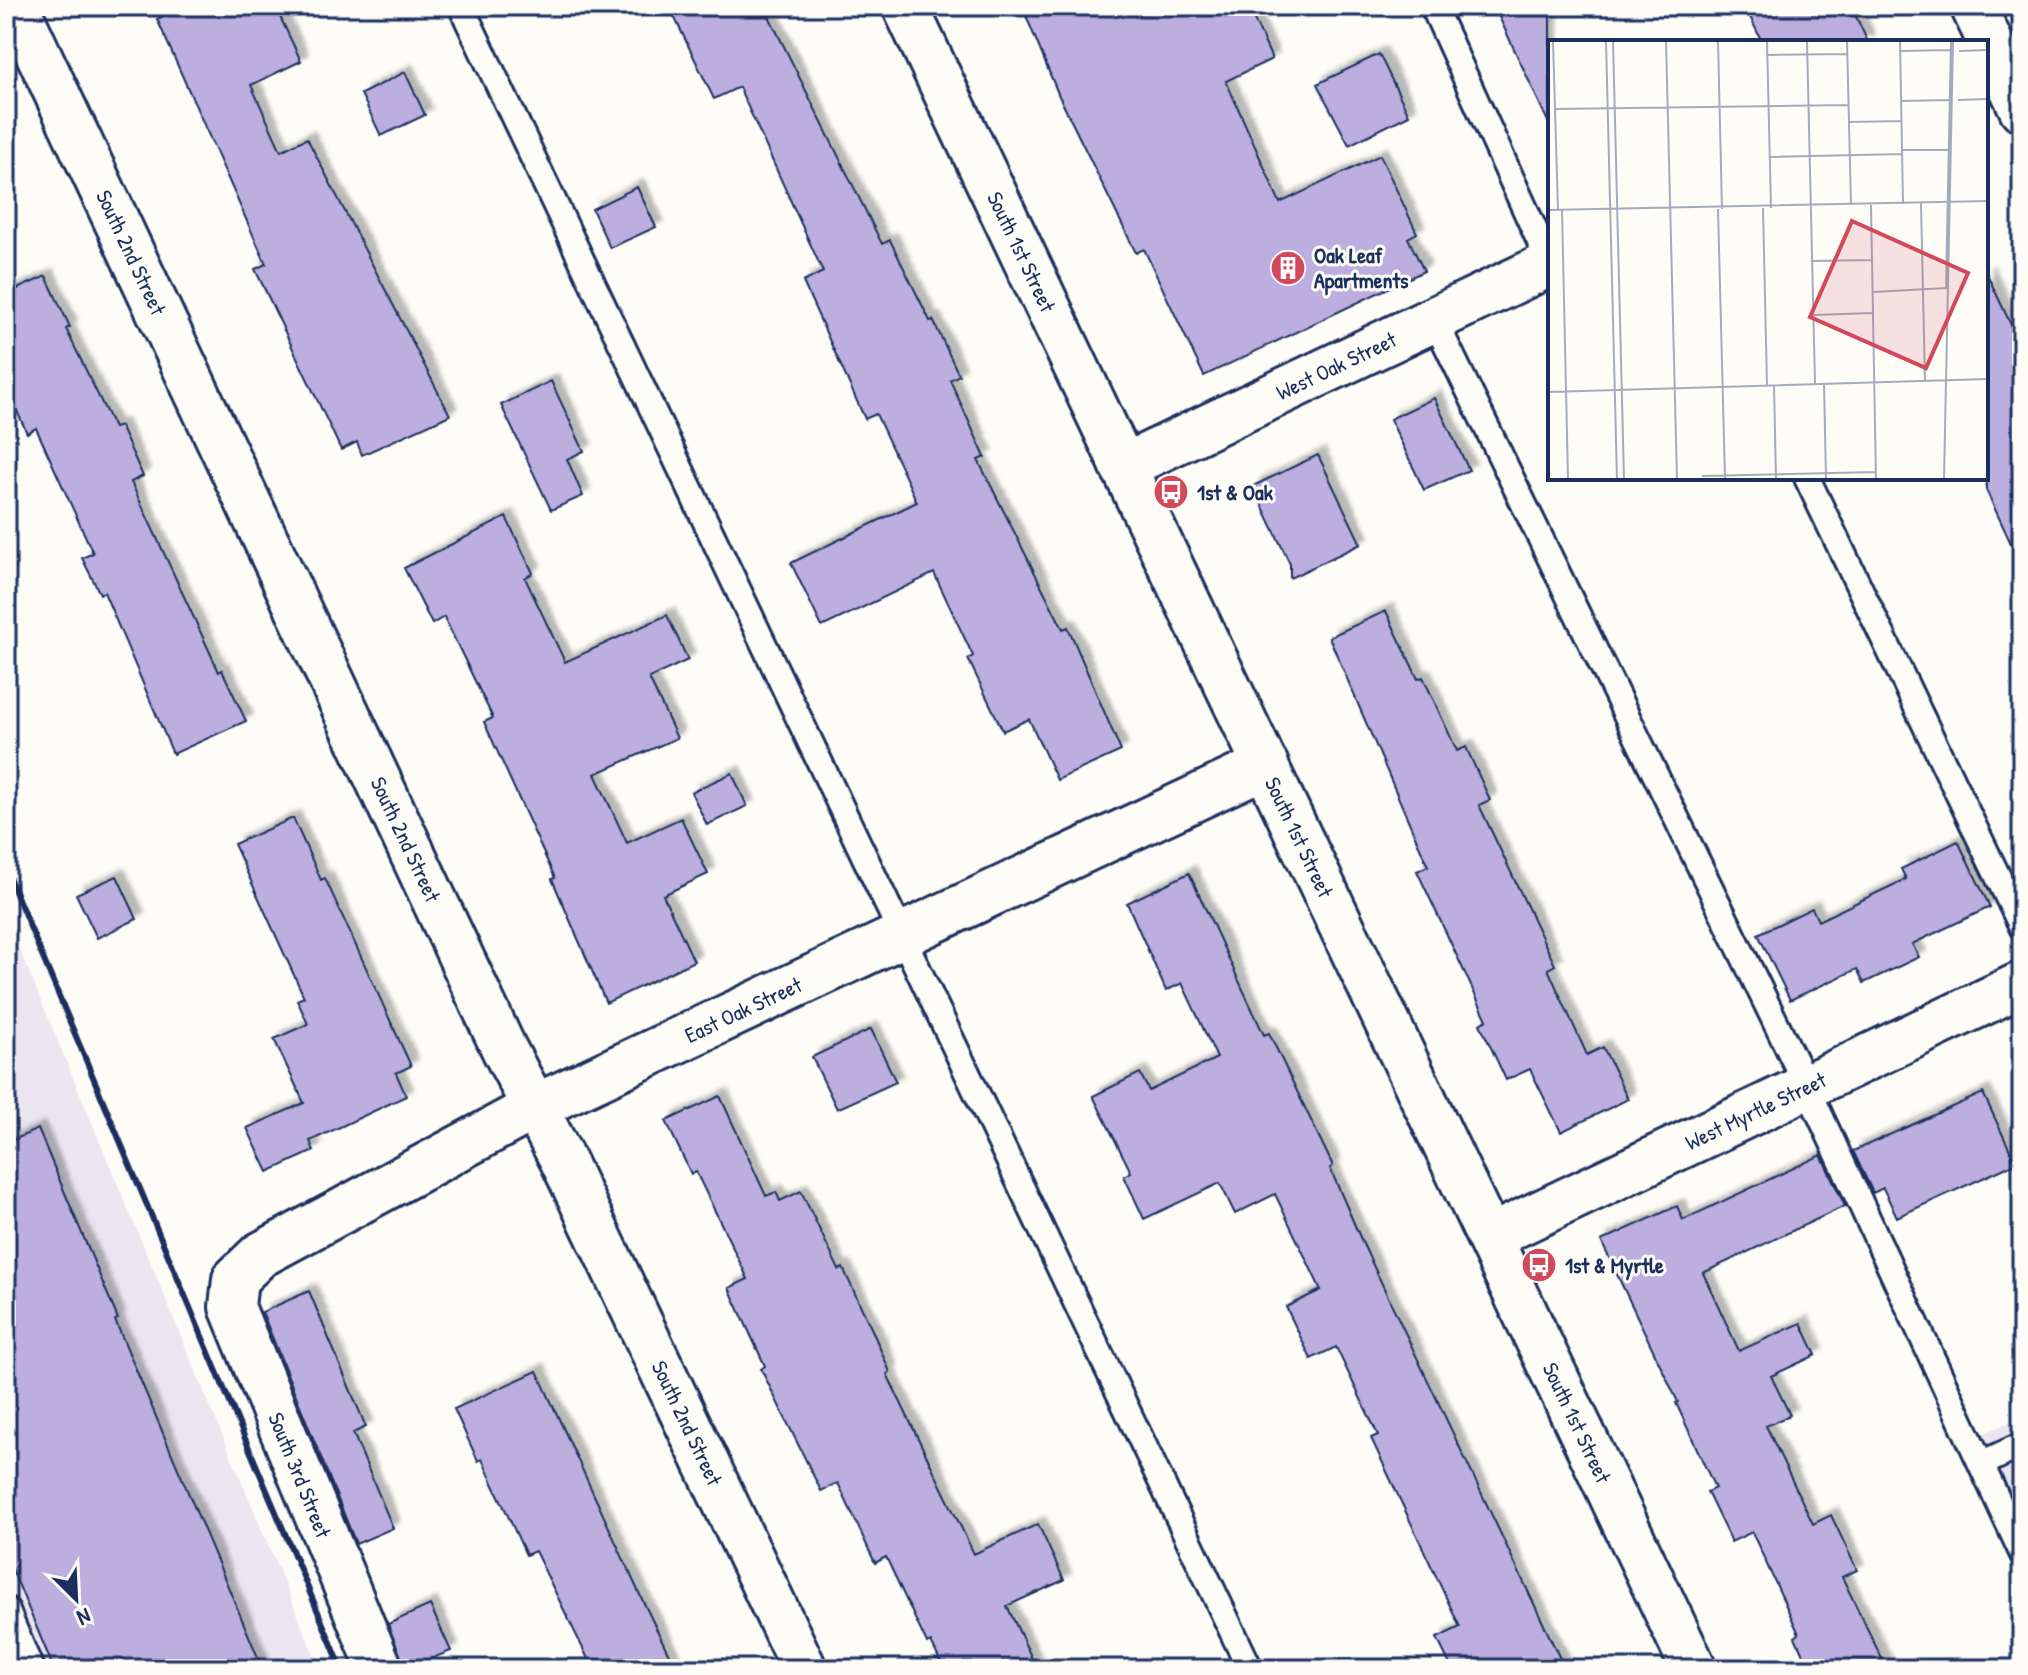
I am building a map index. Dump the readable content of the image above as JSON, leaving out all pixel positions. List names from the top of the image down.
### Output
{
  "streets": {
    "street": [
      "South 2nd Street",
      "South 1st Street",
      "West Oak Street",
      "East Oak Street",
      "West Myrtle Street",
      "South 3rd Street"
    ]
  },
  "crossings": [
    ["South 2nd Street", "East Oak Street"],
    ["South 1st Street", "West Oak Street"],
    ["South 1st Street", "East Oak Street"],
    ["South 1st Street", "West Myrtle Street"],
    ["East Oak Street", "South 3rd Street"]
  ],
  "places": {
    "building": ["Oak Leaf Apartments"],
    "bus stop": ["1st & Oak", "1st & Myrtle"]
  },
  "north": "bottom right"
}
